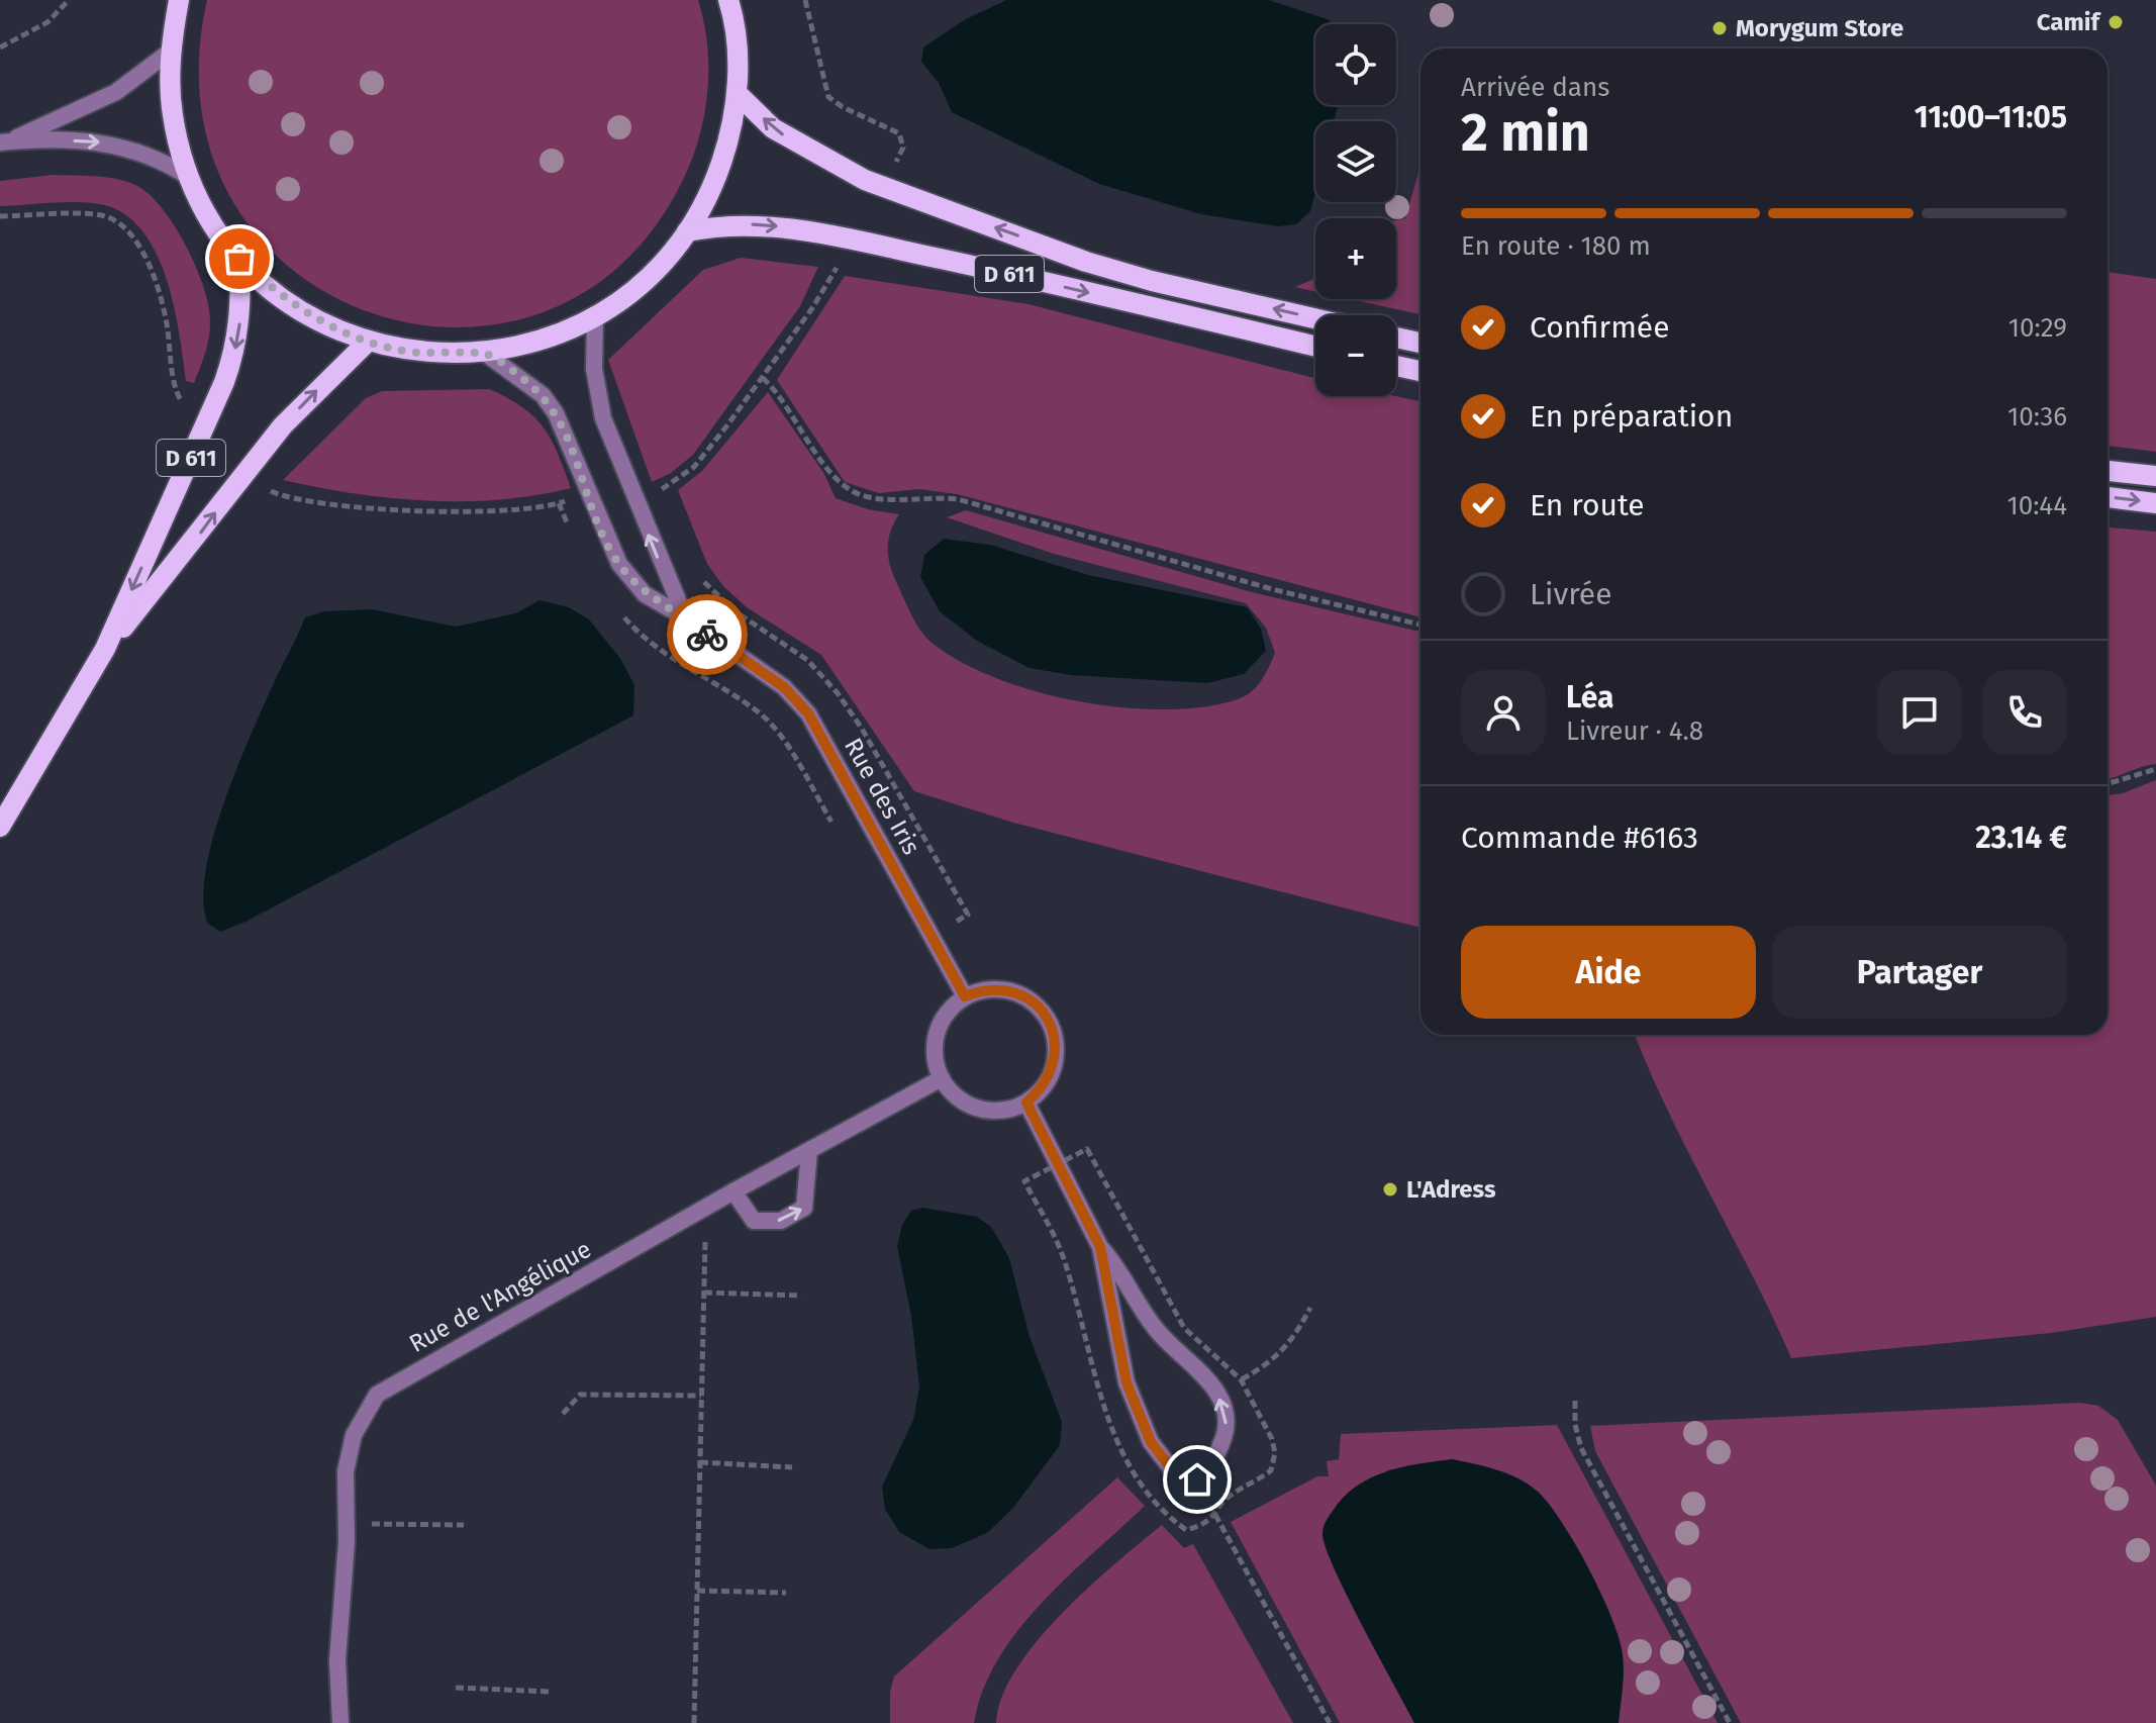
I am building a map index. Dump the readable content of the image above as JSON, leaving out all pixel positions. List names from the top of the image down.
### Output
{
  "streets": {
    "main road": ["D 611"],
    "street": ["Rue des Iris", "Rue de l'Angélique"]
  },
  "crossings": [
    ["Rue des Iris", "Rue de l'Angélique"]
  ],
  "places": ["Camif", "Morygum Store", "L'Adress"],
  "page": {
    "map_buttons": ["+", "−"],
    "heading": ["2 min", "Arrivée dans", "11:00–11:05"],
    "panel": [
      "Léa",
      "Livreur · 4.8",
      "Commande #6163",
      "23.14 €"
    ],
    "bar": "En route · 180 m",
    "list": [
      ["Confirmée", "10:29"],
      ["En préparation", "10:36"],
      ["En route", "10:44"],
      "Livrée"
    ],
    "buttons": ["Aide", "Partager"]
  }
}
